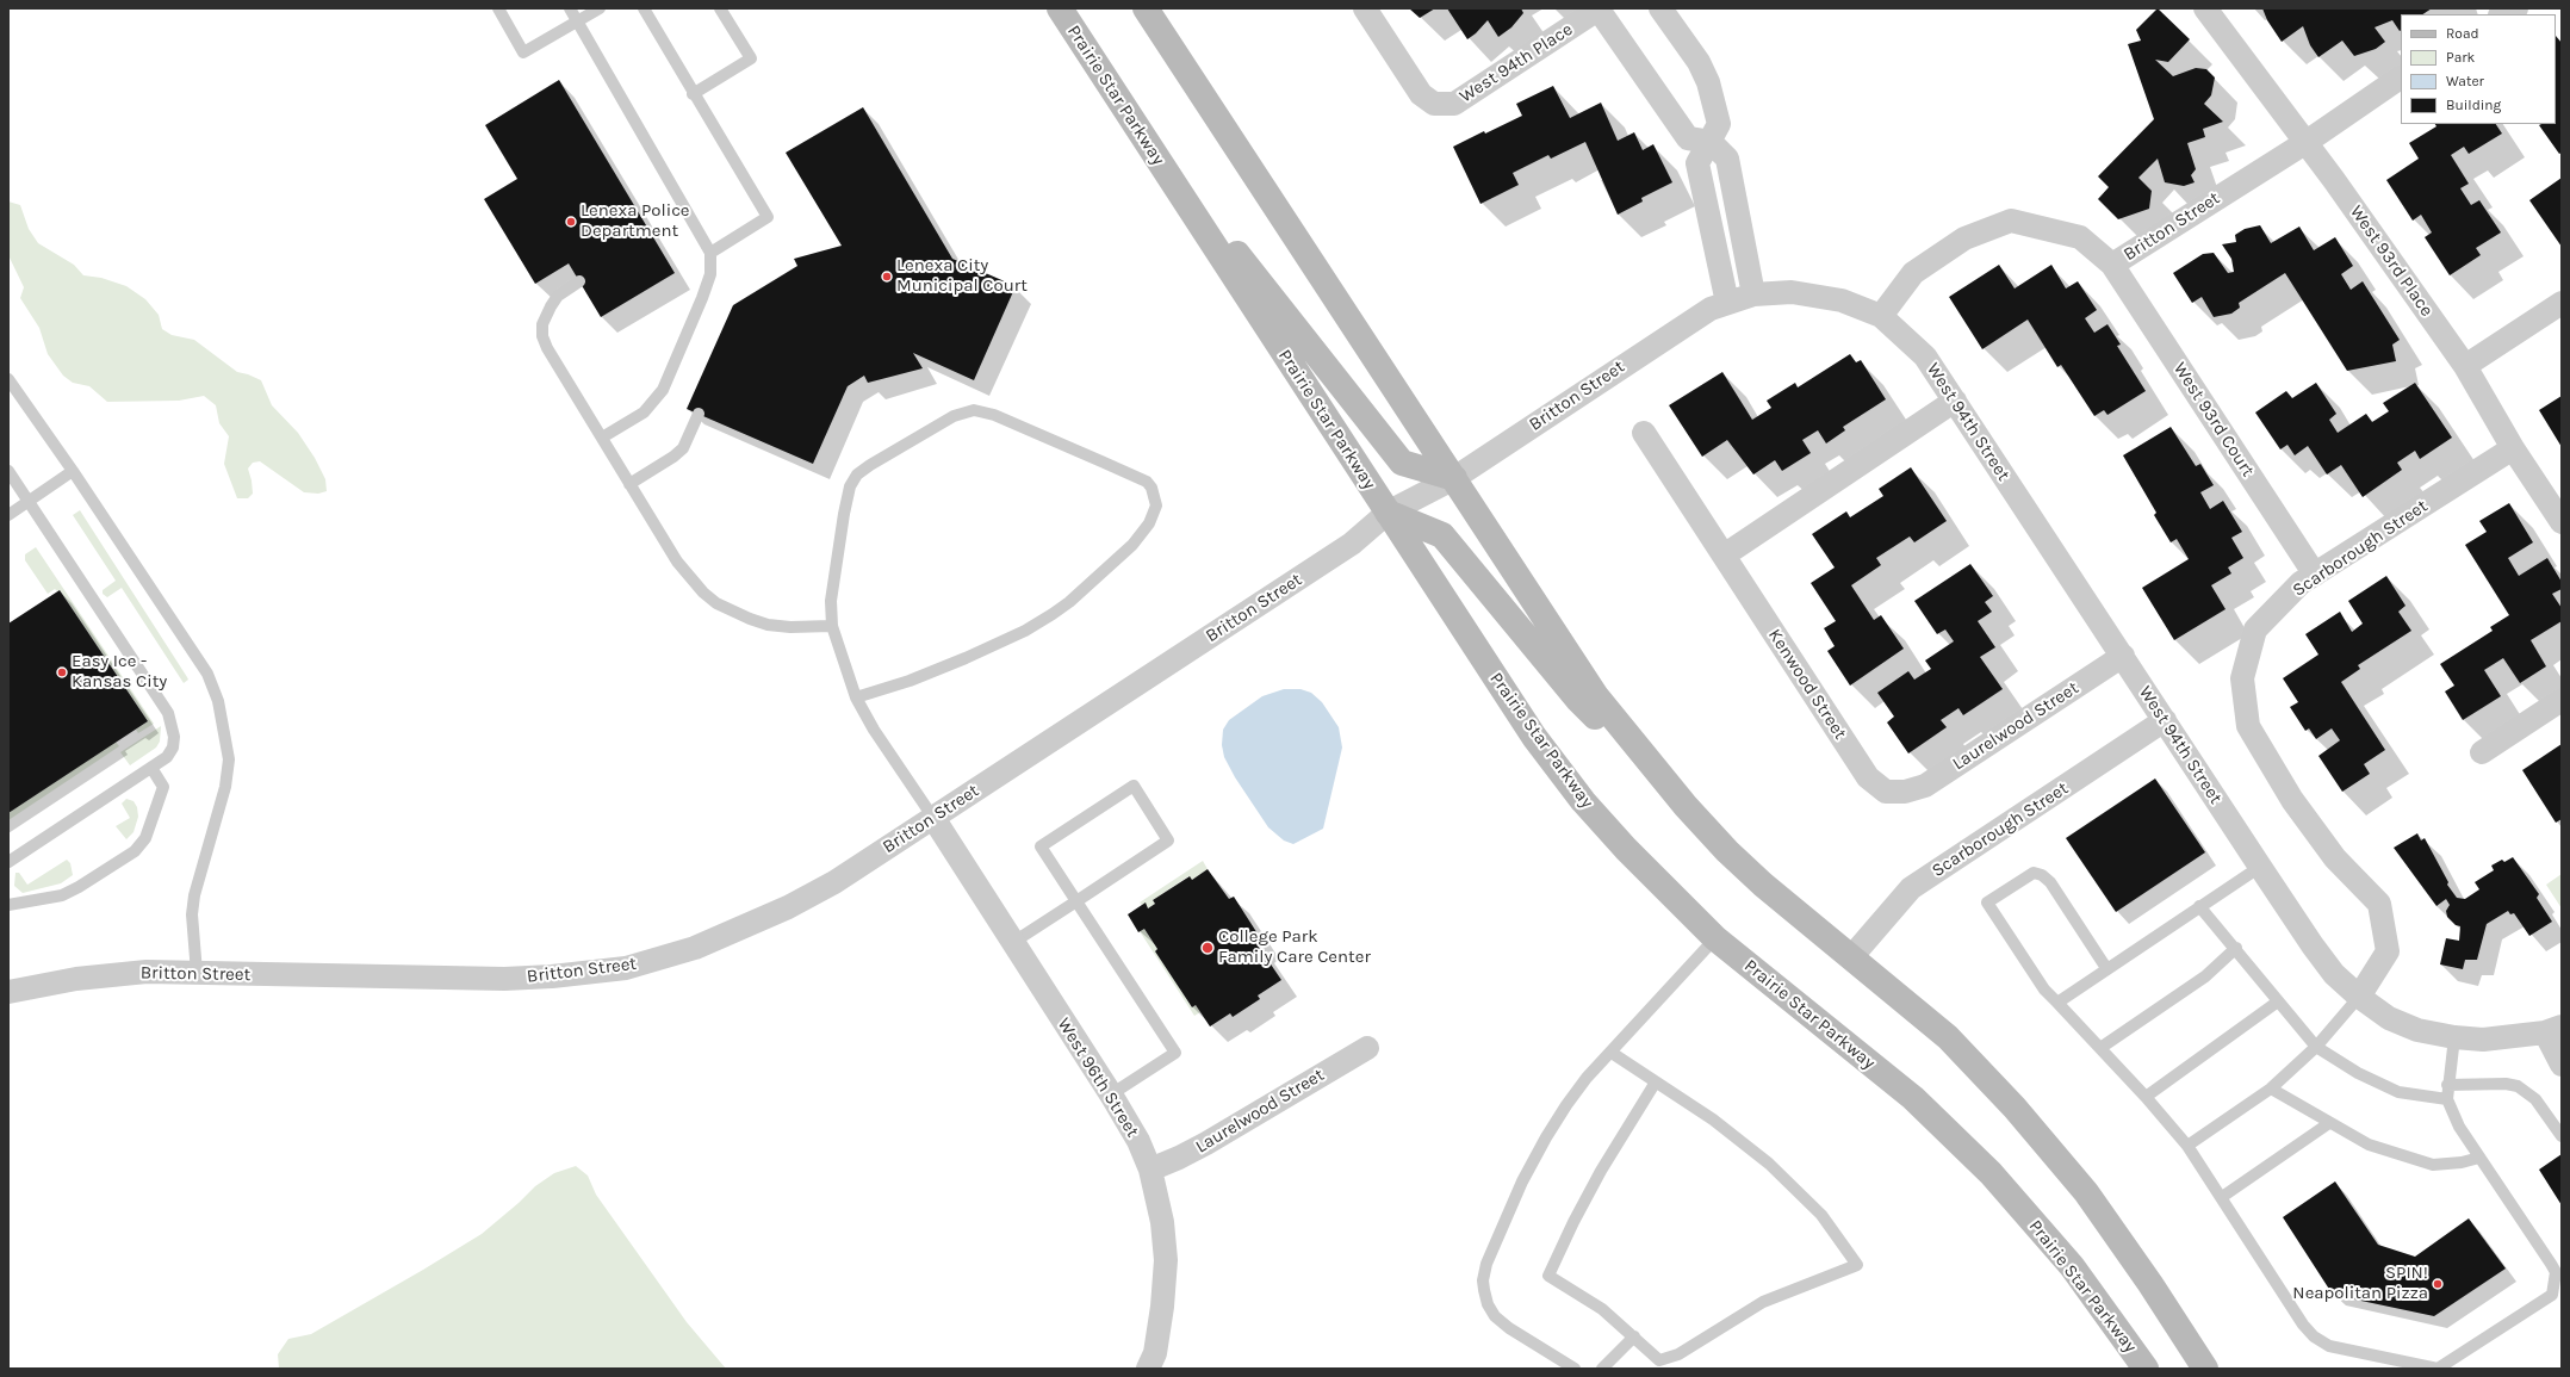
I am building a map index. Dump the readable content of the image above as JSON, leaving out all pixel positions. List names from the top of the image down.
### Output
{
  "streets": {
    "main road": ["Prairie Star Parkway"],
    "street": [
      "West 94th Place",
      "Britton Street",
      "West 93rd Place",
      "West 93rd Court",
      "West 94th Street",
      "Scarborough Street",
      "Kenwood Street",
      "Laurelwood Street",
      "West 96th Street"
    ]
  },
  "crossings": [
    ["Prairie Star Parkway", "Britton Street"],
    ["Britton Street", "West 93rd Place"],
    ["Britton Street", "West 93rd Court"],
    ["Britton Street", "West 94th Street"],
    ["Britton Street", "West 96th Street"],
    ["West 93rd Place", "Scarborough Street"],
    ["West 93rd Court", "Scarborough Street"],
    ["West 94th Street", "Scarborough Street"],
    ["West 94th Street", "Laurelwood Street"],
    ["Kenwood Street", "Laurelwood Street"],
    ["Laurelwood Street", "West 96th Street"]
  ],
  "places": [
    "Lenexa Police Department",
    "Lenexa City Municipal Court",
    "Easy Ice - Kansas City",
    "College Park Family Care Center",
    "SPIN! Neapolitan Pizza"
  ],
  "legend": [
    "Road",
    "Park",
    "Water",
    "Building"
  ]
}
